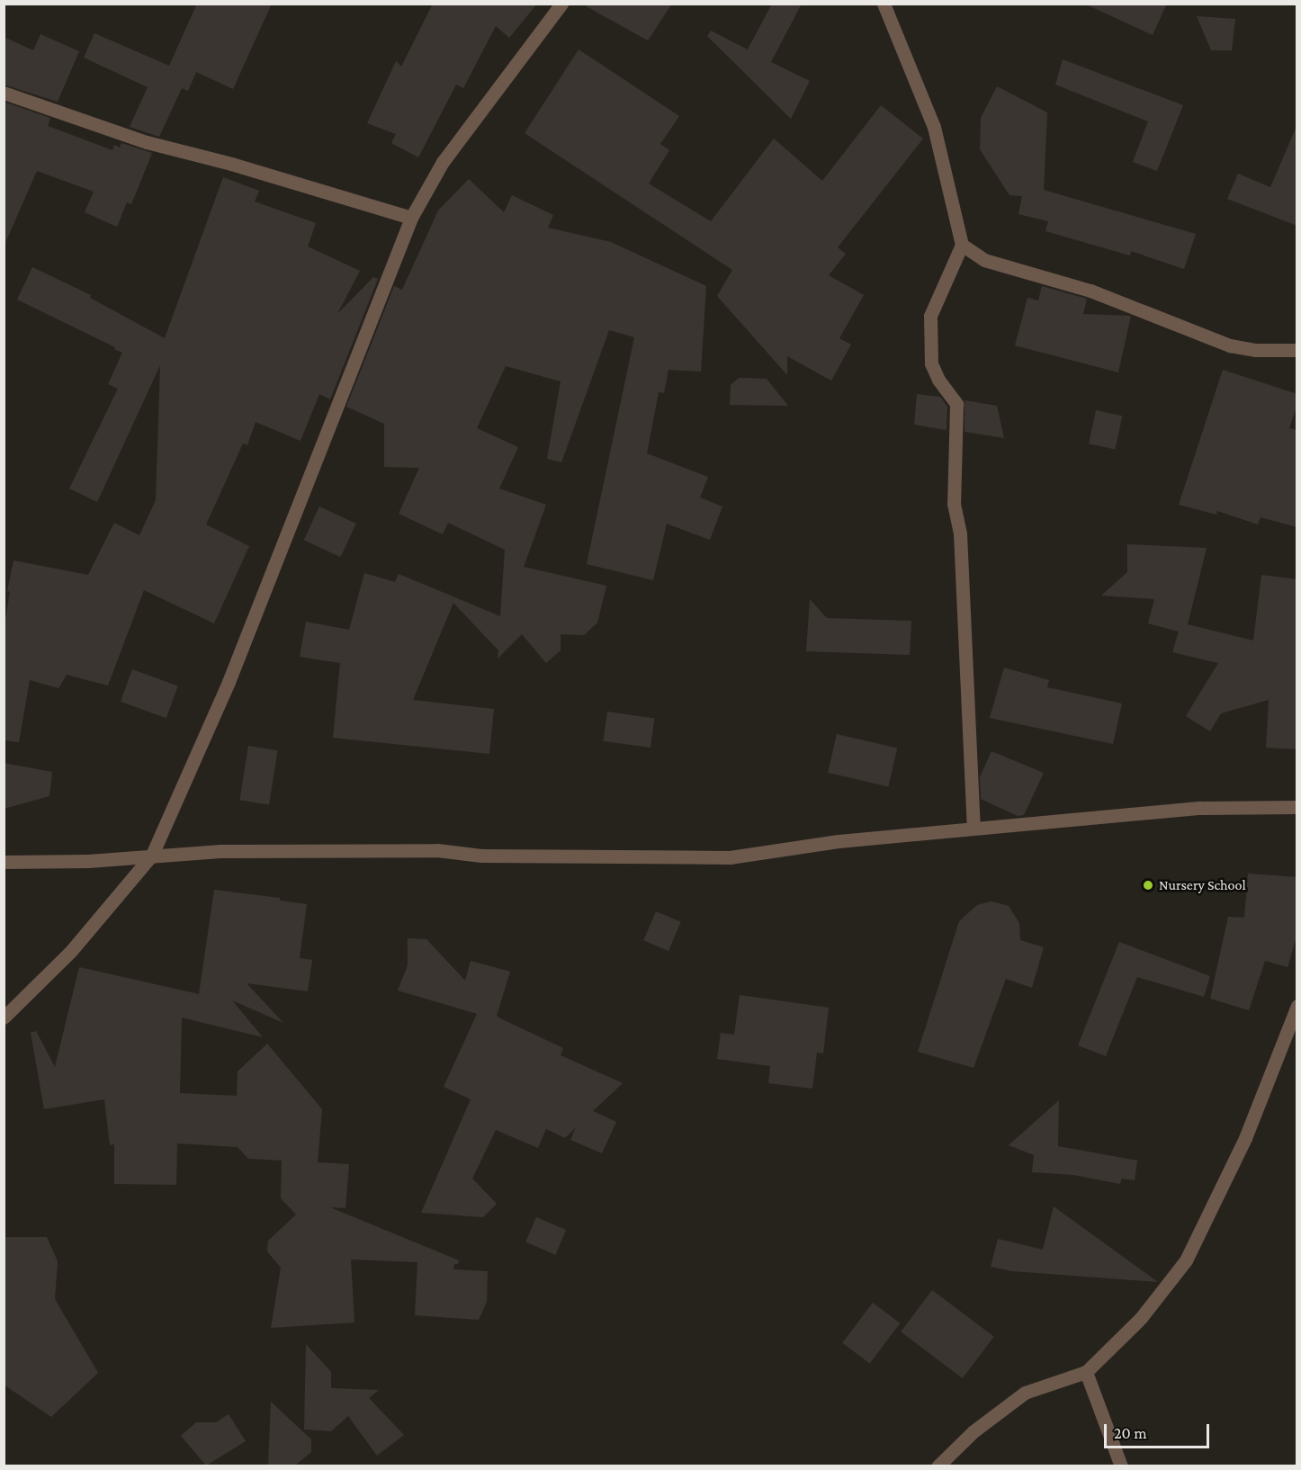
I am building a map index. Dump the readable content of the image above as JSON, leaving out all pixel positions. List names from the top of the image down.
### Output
{
  "places": ["Nursery School"],
  "scale_bar": "20 m"
}
